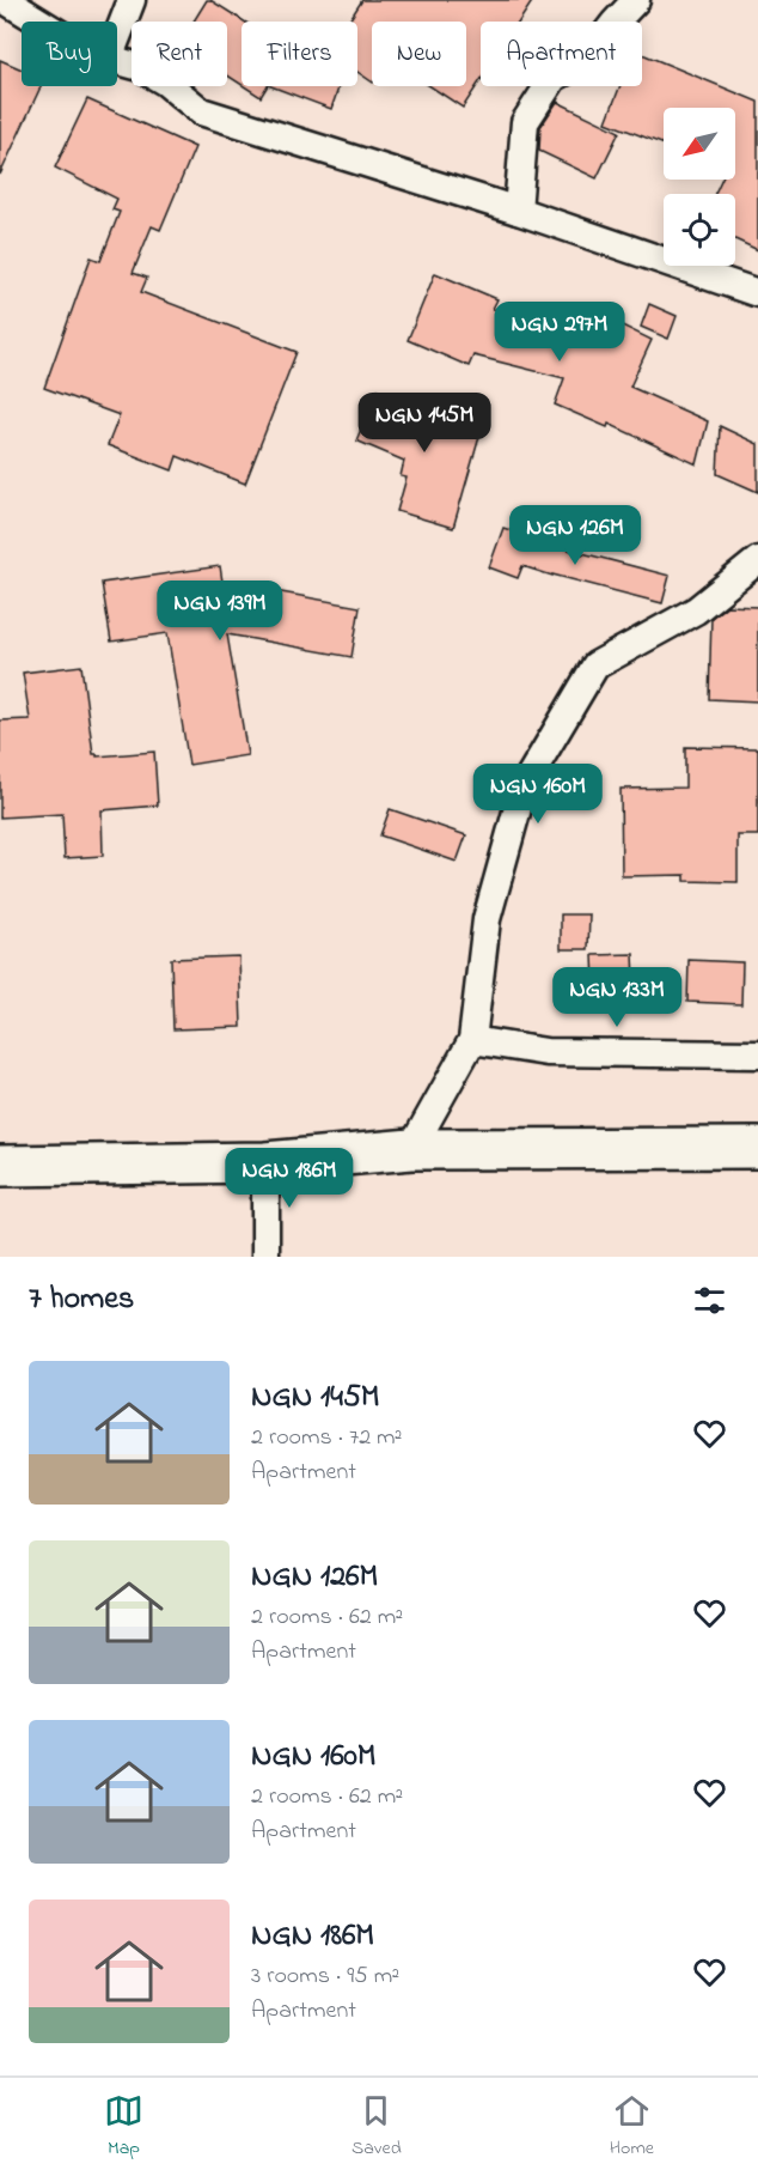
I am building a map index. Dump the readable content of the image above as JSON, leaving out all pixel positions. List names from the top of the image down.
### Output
{
  "north": "bottom left",
  "page": {
    "chip": [
      "Buy",
      "Rent",
      "Filters",
      "New",
      "Apartment"
    ],
    "price": [
      "NGN 297M",
      "NGN 145M",
      "NGN 126M",
      "NGN 139M",
      "NGN 160M",
      "NGN 133M",
      "NGN 186M"
    ],
    "heading": "7 homes",
    "list": [
      {
        "name": "NGN 145M",
        "note": "2 rooms · 72 m² · Apartment"
      },
      {
        "name": "NGN 126M",
        "note": "2 rooms · 62 m² · Apartment"
      },
      {
        "name": "NGN 160M",
        "note": "2 rooms · 62 m² · Apartment"
      },
      {
        "name": "NGN 186M",
        "note": "3 rooms · 95 m² · Apartment"
      }
    ],
    "tabs": ["Map", "Saved", "Home"]
  }
}
